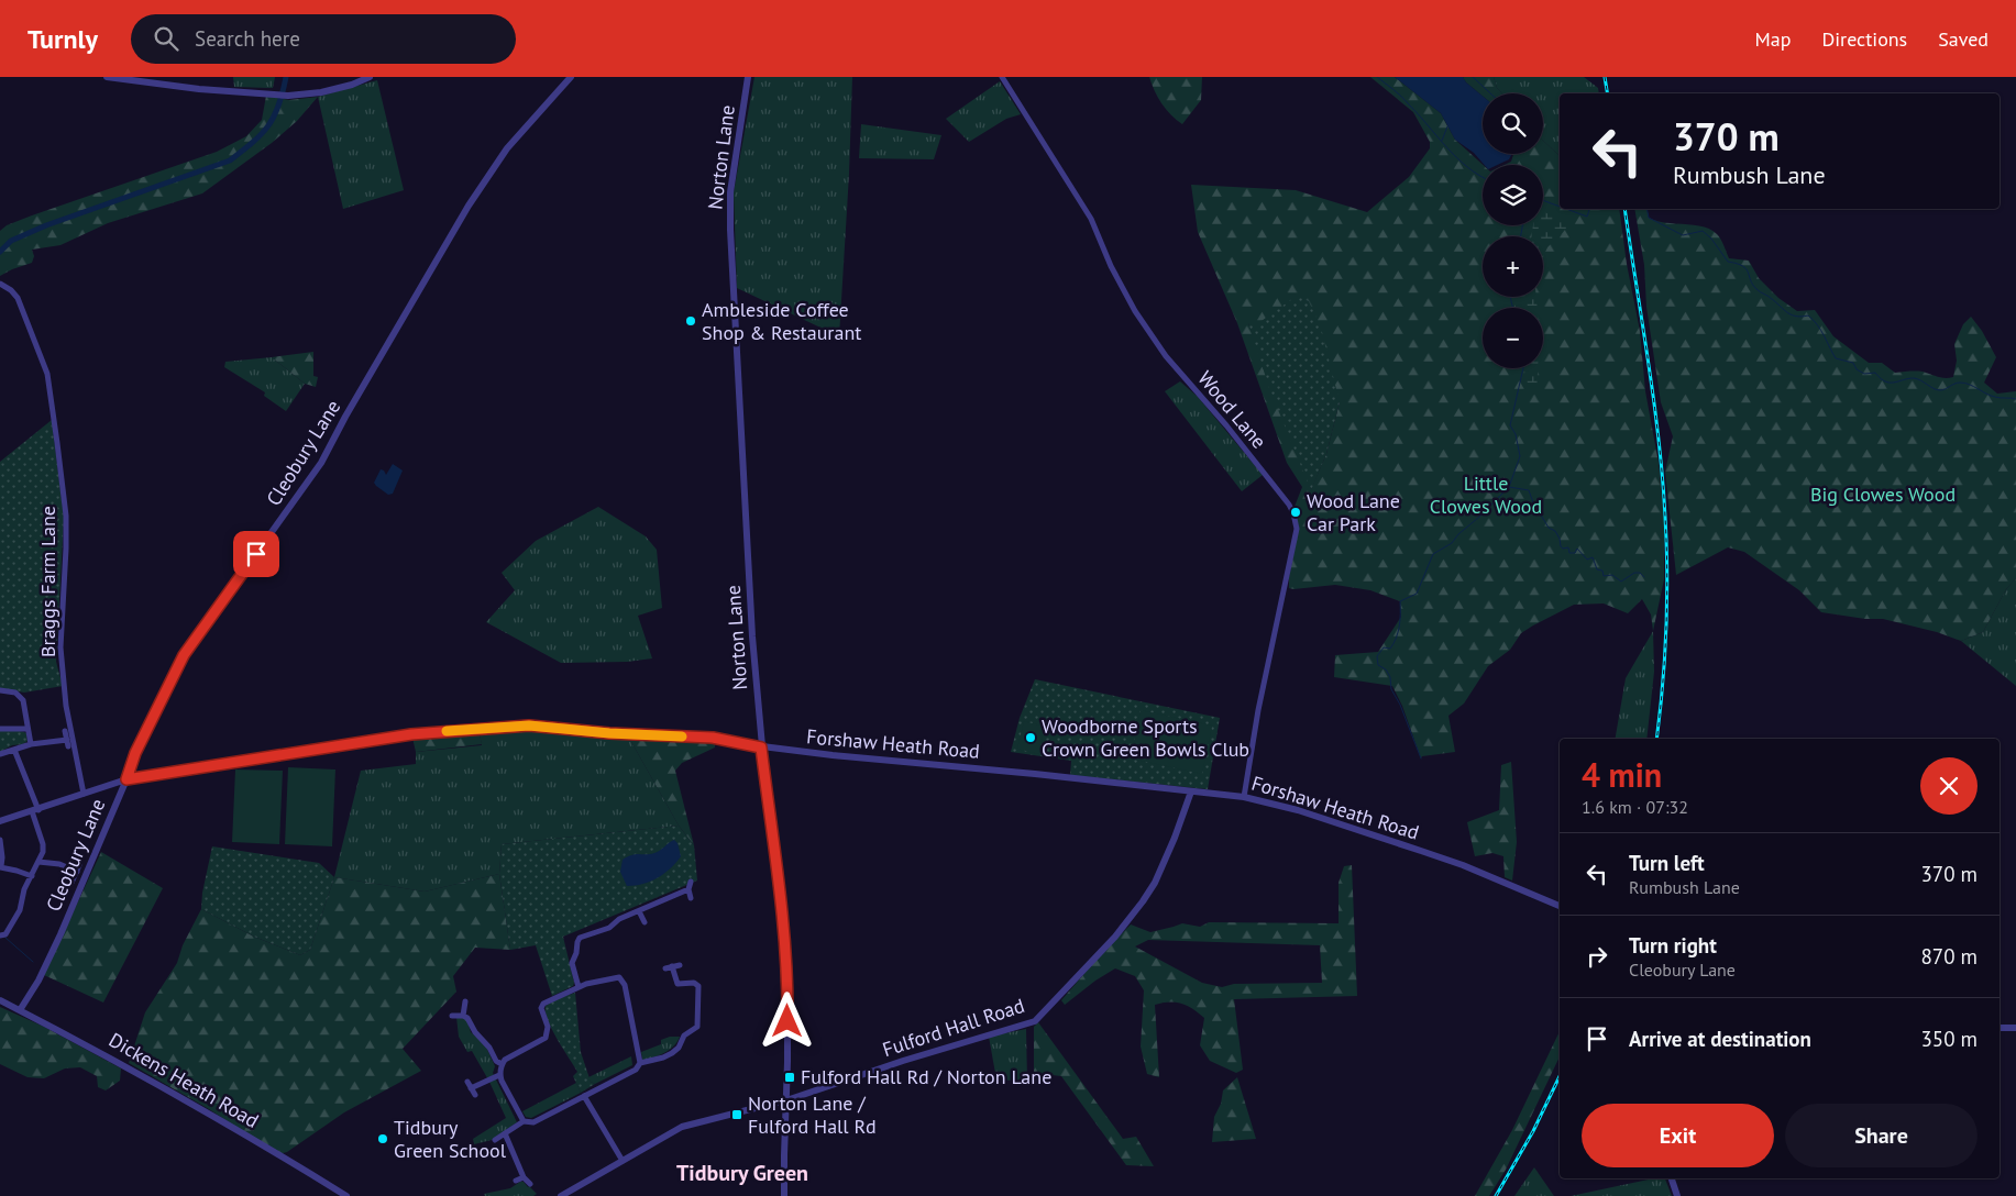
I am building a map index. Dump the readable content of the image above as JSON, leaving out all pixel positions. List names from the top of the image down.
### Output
{
  "streets": {
    "street": [
      "Norton Lane",
      "Wood Lane",
      "Cleobury Lane",
      "Braggs Farm Lane",
      "Forshaw Heath Road",
      "Fulford Hall Road",
      "Dickens Heath Road"
    ]
  },
  "crossings": [
    ["Norton Lane", "Forshaw Heath Road"],
    ["Norton Lane", "Fulford Hall Road"],
    ["Wood Lane", "Forshaw Heath Road"],
    ["Cleobury Lane", "Forshaw Heath Road"],
    ["Cleobury Lane", "Dickens Heath Road"],
    ["Braggs Farm Lane", "Forshaw Heath Road"],
    ["Forshaw Heath Road", "Fulford Hall Road"]
  ],
  "districts": ["Tidbury Green"],
  "parks": ["Little Clowes Wood", "Big Clowes Wood"],
  "places": {
    "other": [
      "Ambleside Coffee Shop & Restaurant",
      "Wood Lane Car Park",
      "Woodborne Sports Crown Green Bowls Club",
      "Tidbury Green School"
    ],
    "transit": ["Fulford Hall Rd / Norton Lane", "Norton Lane / Fulford Hall Rd"]
  },
  "page": {
    "header": "Turnly",
    "search": "Search here",
    "nav": ["Map", "Directions", "Saved"],
    "map_buttons": ["+", "−"],
    "turn": ["370 m", "Rumbush Lane"],
    "heading": ["4 min", "1.6 km · 07:32"],
    "list": [
      {
        "name": "Turn left",
        "note": "Rumbush Lane",
        "value": "370 m"
      },
      {
        "name": "Turn right",
        "note": "Cleobury Lane",
        "value": "870 m"
      },
      {
        "name": "Arrive at destination",
        "value": "350 m"
      }
    ],
    "buttons": ["Exit", "Share"]
  }
}
